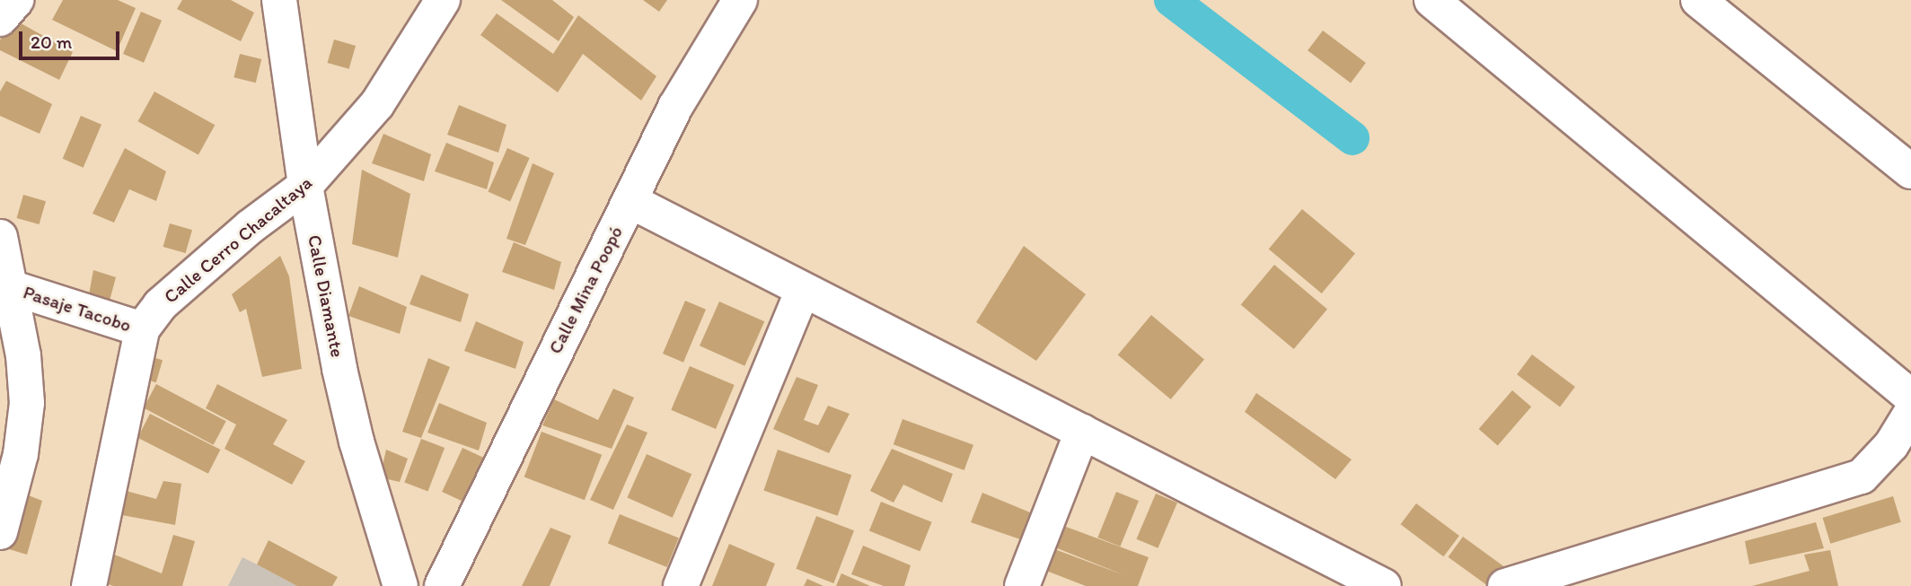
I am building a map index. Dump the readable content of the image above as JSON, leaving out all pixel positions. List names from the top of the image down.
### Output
{
  "streets": {
    "street": [
      "Calle Cerro Chacaltaya",
      "Calle Mina Poopó",
      "Calle Diamante",
      "Pasaje Tacobo"
    ]
  },
  "crossings": [
    ["Calle Cerro Chacaltaya", "Calle Diamante"],
    ["Calle Cerro Chacaltaya", "Pasaje Tacobo"]
  ],
  "scale_bar": "20 m"
}
